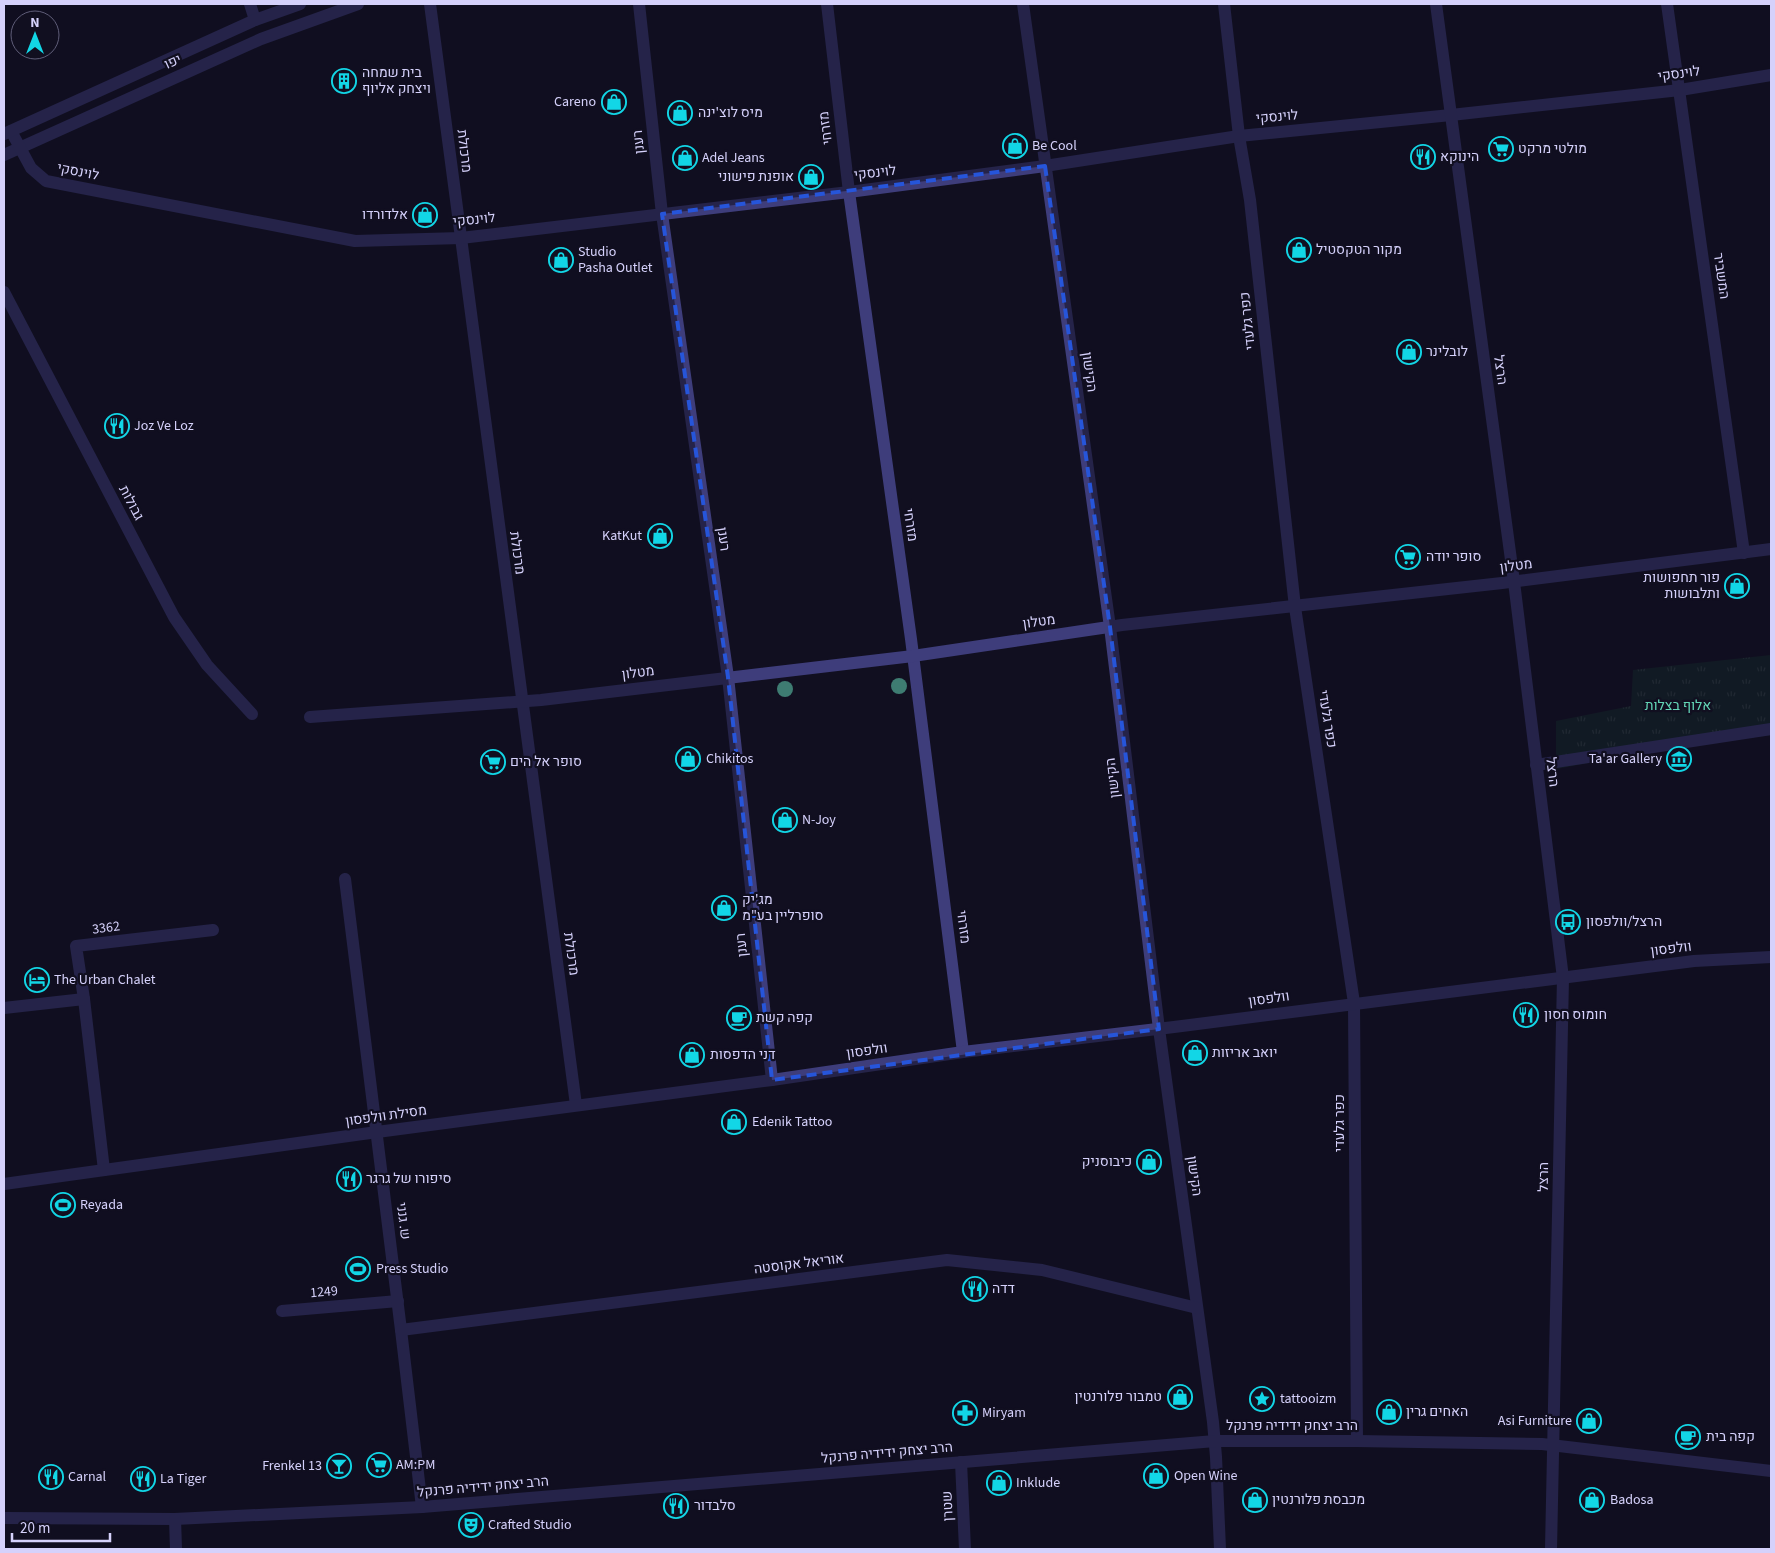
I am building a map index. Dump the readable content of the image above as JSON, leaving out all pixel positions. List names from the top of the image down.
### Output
{
  "streets": {
    "street": [
      "יפו",
      "לוינסקי",
      "מזרחי",
      "רענן",
      "מרכולת",
      "המשביר",
      "כפר גלעדי",
      "הרצל",
      "הקישון",
      "גבולות",
      "מטלון",
      "3362",
      "וולפסון",
      "מסילת וולפסון",
      "ש. גנני",
      "אוריאל אקוסטה",
      "1249",
      "הרב יצחק ידידיה פרנקל",
      "שטרן"
    ]
  },
  "crossings": [
    ["יפו", "לוינסקי"],
    ["לוינסקי", "מזרחי"],
    ["לוינסקי", "רענן"],
    ["לוינסקי", "מרכולת"],
    ["לוינסקי", "המשביר"],
    ["לוינסקי", "כפר גלעדי"],
    ["לוינסקי", "הרצל"],
    ["לוינסקי", "הקישון"],
    ["מזרחי", "מטלון"],
    ["מזרחי", "וולפסון"],
    ["רענן", "מטלון"],
    ["רענן", "וולפסון"],
    ["רענן", "מסילת וולפסון"],
    ["מרכולת", "מטלון"],
    ["מרכולת", "מסילת וולפסון"],
    ["המשביר", "מטלון"],
    ["כפר גלעדי", "מטלון"],
    ["כפר גלעדי", "וולפסון"],
    ["כפר גלעדי", "הרב יצחק ידידיה פרנקל"],
    ["הרצל", "מטלון"],
    ["הרצל", "וולפסון"],
    ["הרצל", "הרב יצחק ידידיה פרנקל"],
    ["הקישון", "מטלון"],
    ["הקישון", "וולפסון"],
    ["הקישון", "אוריאל אקוסטה"],
    ["הקישון", "הרב יצחק ידידיה פרנקל"],
    ["וולפסון", "מסילת וולפסון"],
    ["מסילת וולפסון", "ש. גנני"],
    ["ש. גנני", "אוריאל אקוסטה"],
    ["ש. גנני", "1249"],
    ["ש. גנני", "הרב יצחק ידידיה פרנקל"],
    ["הרב יצחק ידידיה פרנקל", "שטרן"]
  ],
  "parks": ["אלוף בצלות"],
  "places": {
    "building": ["בית שמחה ויצחק אליוף"],
    "shop": [
      "Careno",
      "מיס לוצ'ינה",
      "Be Cool",
      "Adel Jeans",
      "אופנת פישוני",
      "אלדורדו",
      "מקור הטקסטיל",
      "Studio Pasha Outlet",
      "לובלינר",
      "KatKut",
      "פור תחפושות ותלבושות",
      "Chikitos",
      "N-Joy",
      "מג'יק סופרליין בע\"מ",
      "יואב אריזות",
      "דני הדפסות",
      "Edenik Tattoo",
      "כיבוסניק",
      "טמבור פלורנטין",
      "האחים גרין",
      "Asi Furniture",
      "Open Wine",
      "Inklude",
      "מכבסת פלורנטין",
      "Badosa"
    ],
    "supermarket": [
      "מולטי מרקט",
      "סופר יודה",
      "סופר אל הים",
      "AM:PM"
    ],
    "restaurant": [
      "הינוקא",
      "Joz Ve Loz",
      "חומוס חסון",
      "סיפורו של גרגר",
      "דדה",
      "Carnal",
      "La Tiger",
      "סלבדור"
    ],
    "museum": ["Ta'ar Gallery"],
    "bus stop": ["הרצל/וולפסון"],
    "hotel": ["The Urban Chalet"],
    "cafe": ["קפה קשת", "קפה בית"],
    "sports": ["Reyada", "Press Studio"],
    "place": ["tattooizm"],
    "pharmacy": ["Miryam"],
    "bar": ["Frenkel 13"],
    "theatre": ["Crafted Studio"]
  },
  "scale_bar": "20 m",
  "north": "top"
}
